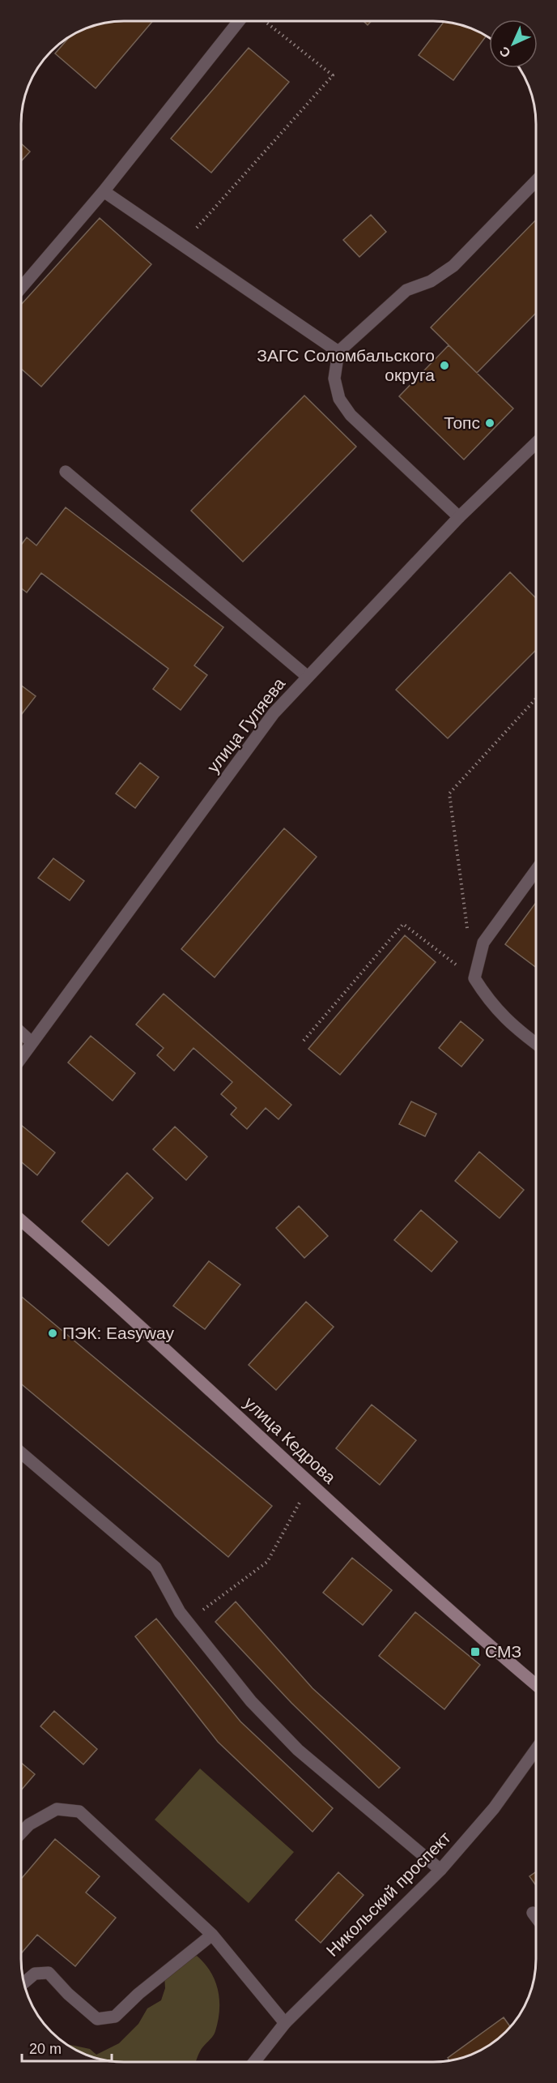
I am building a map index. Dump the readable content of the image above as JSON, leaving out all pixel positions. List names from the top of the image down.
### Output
{
  "streets": {
    "main road": ["улица Кедрова"],
    "street": ["улица Гуляева", "Никольский проспект"]
  },
  "places": {
    "other": ["ЗАГС Соломбальского округа", "Топс", "ПЭК: Easyway"],
    "transit": ["СМЗ"]
  },
  "scale_bar": "20 m",
  "north": "bottom left"
}
